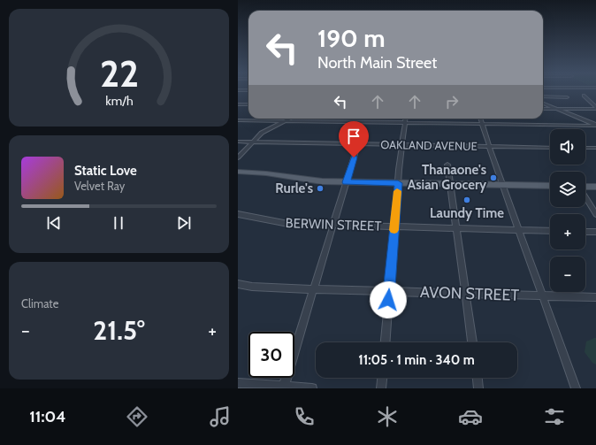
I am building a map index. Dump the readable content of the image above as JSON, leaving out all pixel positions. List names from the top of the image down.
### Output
{
  "streets": {
    "street": ["OAKLAND AVENUE", "BERWIN STREET", "AVON STREET"]
  },
  "places": ["Thanaone's Asian Grocery", "Rurle's", "Laundy Time"],
  "page": {
    "turn": ["190 m", "North Main Street"],
    "map_buttons": ["+", "−"],
    "song": ["Static Love", "Velvet Ray"],
    "tile": "Climate",
    "heat": ["−", "21.5°", "+"],
    "limit": "30",
    "trip": "11:05 · 1 min · 340 m",
    "tabs": "11:04",
    "gauge": ["22", "km/h"]
  }
}
